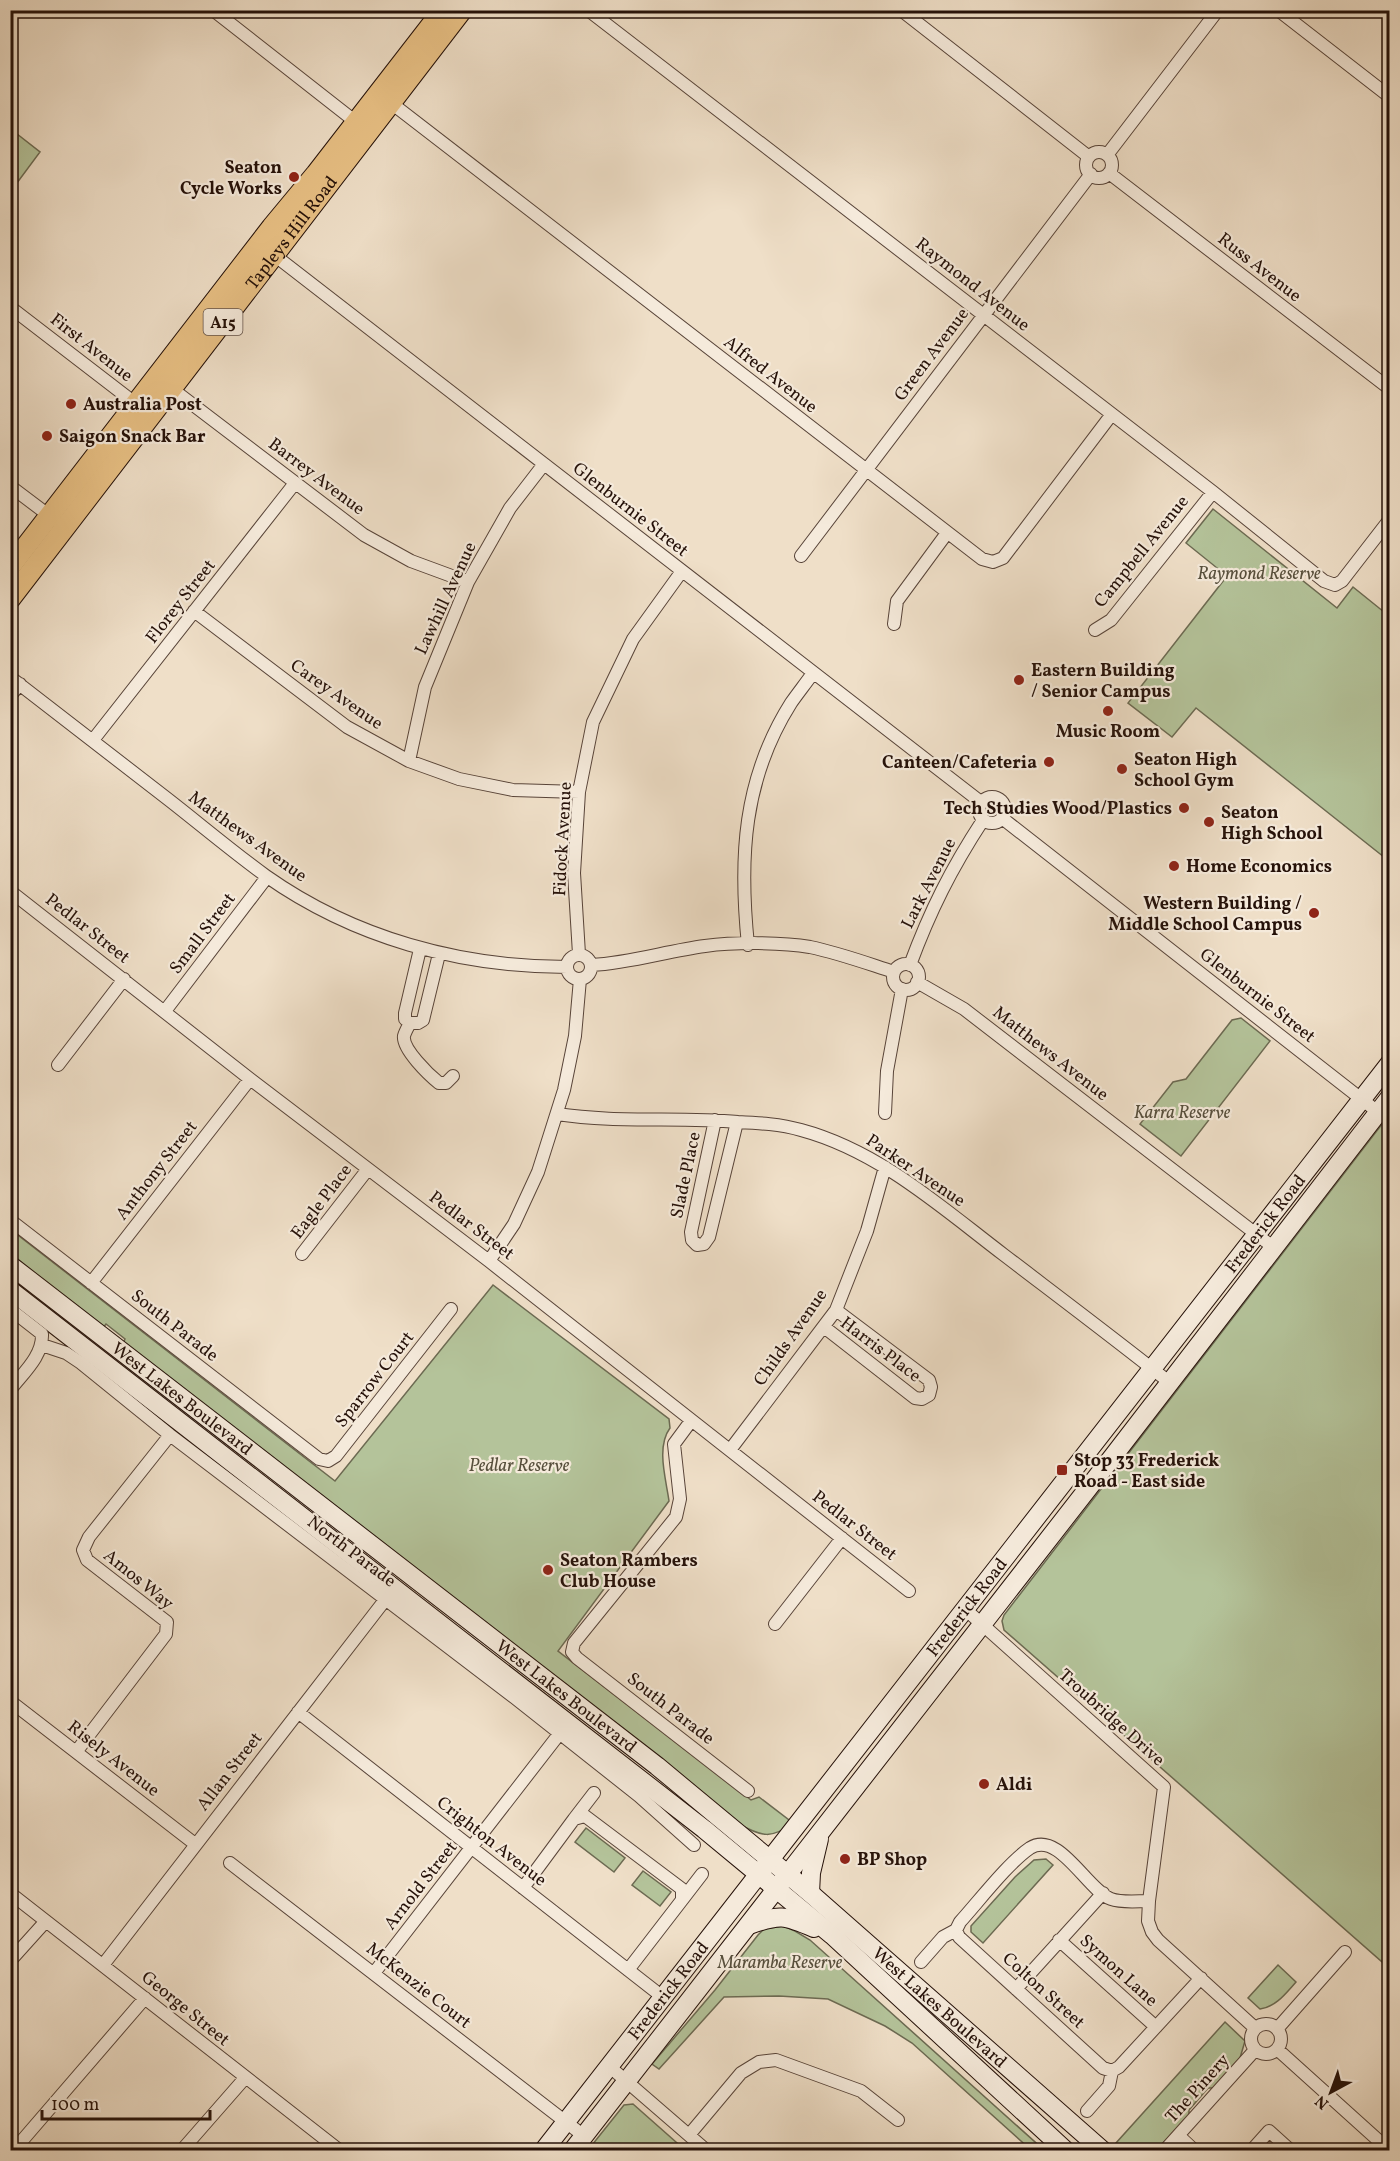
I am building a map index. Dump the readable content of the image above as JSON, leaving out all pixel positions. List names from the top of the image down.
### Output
{
  "streets": {
    "main road": [
      "Tapleys Hill Road",
      "A15",
      "Frederick Road",
      "West Lakes Boulevard"
    ],
    "street": [
      "Russ Avenue",
      "Raymond Avenue",
      "First Avenue",
      "Green Avenue",
      "Alfred Avenue",
      "Barrey Avenue",
      "Glenburnie Street",
      "Campbell Avenue",
      "Lawhill Avenue",
      "Florey Street",
      "Carey Avenue",
      "Matthews Avenue",
      "Fidock Avenue",
      "Lark Avenue",
      "Pedlar Street",
      "Small Street",
      "Anthony Street",
      "Parker Avenue",
      "Slade Place",
      "Eagle Place",
      "South Parade",
      "Childs Avenue",
      "Harris Place",
      "Sparrow Court",
      "North Parade",
      "Amos Way",
      "Troubridge Drive",
      "Risely Avenue",
      "Allan Street",
      "Crighton Avenue",
      "Arnold Street",
      "Symon Lane",
      "McKenzie Court",
      "Colton Street",
      "George Street",
      "The Pinery"
    ]
  },
  "crossings": [
    ["Tapleys Hill Road", "First Avenue"],
    ["Tapleys Hill Road", "Alfred Avenue"],
    ["Tapleys Hill Road", "Barrey Avenue"],
    ["Tapleys Hill Road", "Glenburnie Street"],
    ["Russ Avenue", "Green Avenue"],
    ["Raymond Avenue", "Green Avenue"],
    ["Raymond Avenue", "Alfred Avenue"],
    ["Raymond Avenue", "Campbell Avenue"],
    ["Green Avenue", "Alfred Avenue"],
    ["Barrey Avenue", "Lawhill Avenue"],
    ["Barrey Avenue", "Florey Street"],
    ["Glenburnie Street", "Lawhill Avenue"],
    ["Glenburnie Street", "Fidock Avenue"],
    ["Glenburnie Street", "Lark Avenue"],
    ["Glenburnie Street", "Frederick Road"],
    ["Lawhill Avenue", "Carey Avenue"],
    ["Florey Street", "Carey Avenue"],
    ["Florey Street", "Matthews Avenue"],
    ["Carey Avenue", "Fidock Avenue"],
    ["Matthews Avenue", "Fidock Avenue"],
    ["Matthews Avenue", "Lark Avenue"],
    ["Matthews Avenue", "Small Street"],
    ["Matthews Avenue", "Frederick Road"],
    ["Pedlar Street", "Small Street"],
    ["Pedlar Street", "Anthony Street"],
    ["Pedlar Street", "Eagle Place"],
    ["Pedlar Street", "South Parade"],
    ["Pedlar Street", "Childs Avenue"],
    ["Anthony Street", "South Parade"],
    ["Parker Avenue", "Slade Place"],
    ["Parker Avenue", "Frederick Road"],
    ["Parker Avenue", "Childs Avenue"],
    ["Frederick Road", "West Lakes Boulevard"],
    ["Frederick Road", "Troubridge Drive"],
    ["Frederick Road", "Crighton Avenue"],
    ["Frederick Road", "McKenzie Court"],
    ["South Parade", "Sparrow Court"],
    ["Childs Avenue", "Harris Place"],
    ["North Parade", "Amos Way"],
    ["North Parade", "Allan Street"],
    ["North Parade", "Arnold Street"],
    ["Amos Way", "Risely Avenue"],
    ["Troubridge Drive", "The Pinery"],
    ["Risely Avenue", "Allan Street"],
    ["Allan Street", "Crighton Avenue"],
    ["Allan Street", "George Street"],
    ["Crighton Avenue", "Arnold Street"],
    ["Arnold Street", "McKenzie Court"],
    ["Symon Lane", "Colton Street"]
  ],
  "parks": [
    "Raymond Reserve",
    "Karra Reserve",
    "Pedlar Reserve",
    "Maramba Reserve"
  ],
  "places": {
    "other": [
      "Seaton Cycle Works",
      "Australia Post",
      "Saigon Snack Bar",
      "Eastern Building / Senior Campus",
      "Music Room",
      "Canteen/Cafeteria",
      "Seaton High School Gym",
      "Tech Studies Wood/Plastics",
      "Seaton High School",
      "Home Economics",
      "Western Building / Middle School Campus",
      "Seaton Rambers Club House",
      "Aldi",
      "BP Shop"
    ],
    "transit": ["Stop 33 Frederick Road - East side"]
  },
  "scale_bar": "100 m",
  "north": "bottom left"
}
